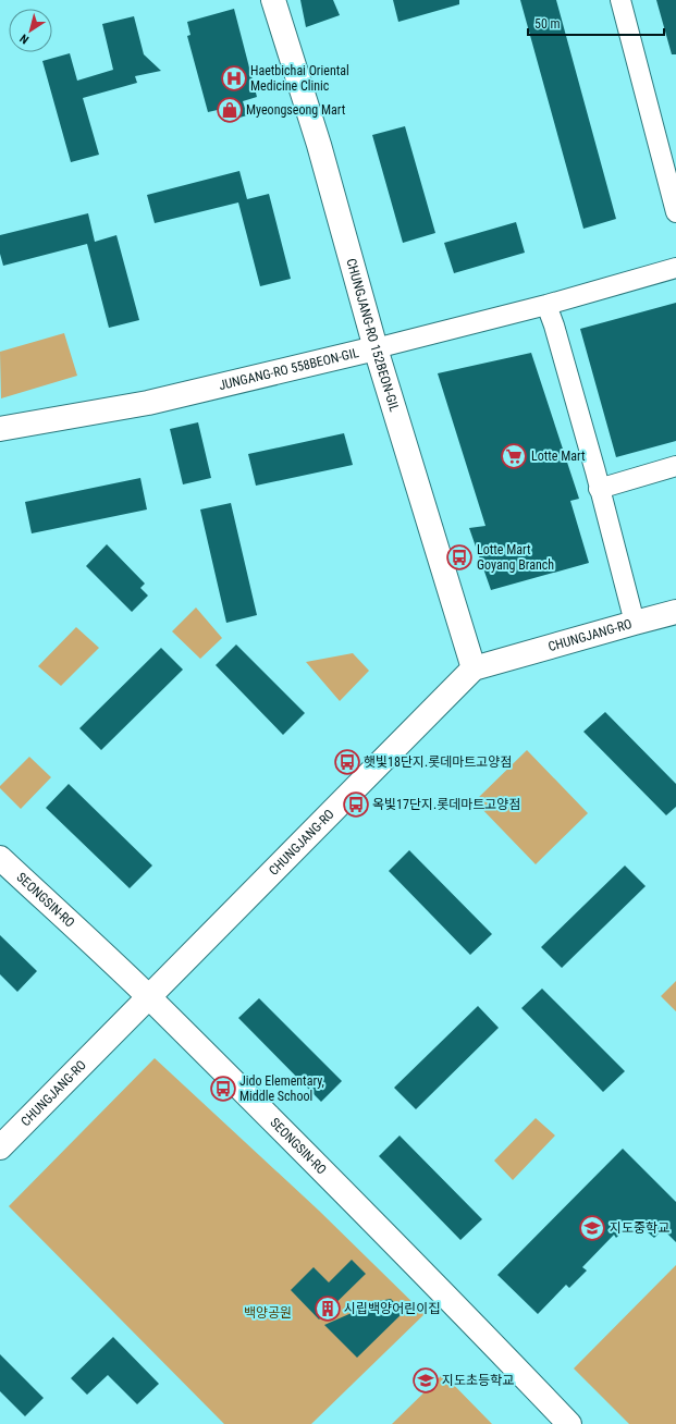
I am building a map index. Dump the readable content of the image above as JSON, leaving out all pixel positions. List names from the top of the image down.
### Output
{
  "streets": {
    "street": [
      "CHUNGJANG-RO 152BEON-GIL",
      "JUNGANG-RO 558BEON-GIL",
      "CHUNGJANG-RO",
      "SEONGSIN-RO"
    ]
  },
  "crossings": [
    ["CHUNGJANG-RO 152BEON-GIL", "JUNGANG-RO 558BEON-GIL"],
    ["CHUNGJANG-RO 152BEON-GIL", "CHUNGJANG-RO"],
    ["CHUNGJANG-RO", "SEONGSIN-RO"]
  ],
  "parks": ["백양공원"],
  "places": {
    "hospital": ["Haetbichai Oriental Medicine Clinic"],
    "shop": ["Myeongseong Mart"],
    "supermarket": ["Lotte Mart"],
    "bus stop": [
      "Lotte Mart Goyang Branch",
      "햇빛18단지.롯데마트고양점",
      "옥빛17단지.롯데마트고양점",
      "Jido Elementary, Middle School"
    ],
    "school or university": ["지도중학교", "지도초등학교"],
    "building": ["시립백양어린이집"]
  },
  "scale_bar": "50 m",
  "north": "bottom left"
}
